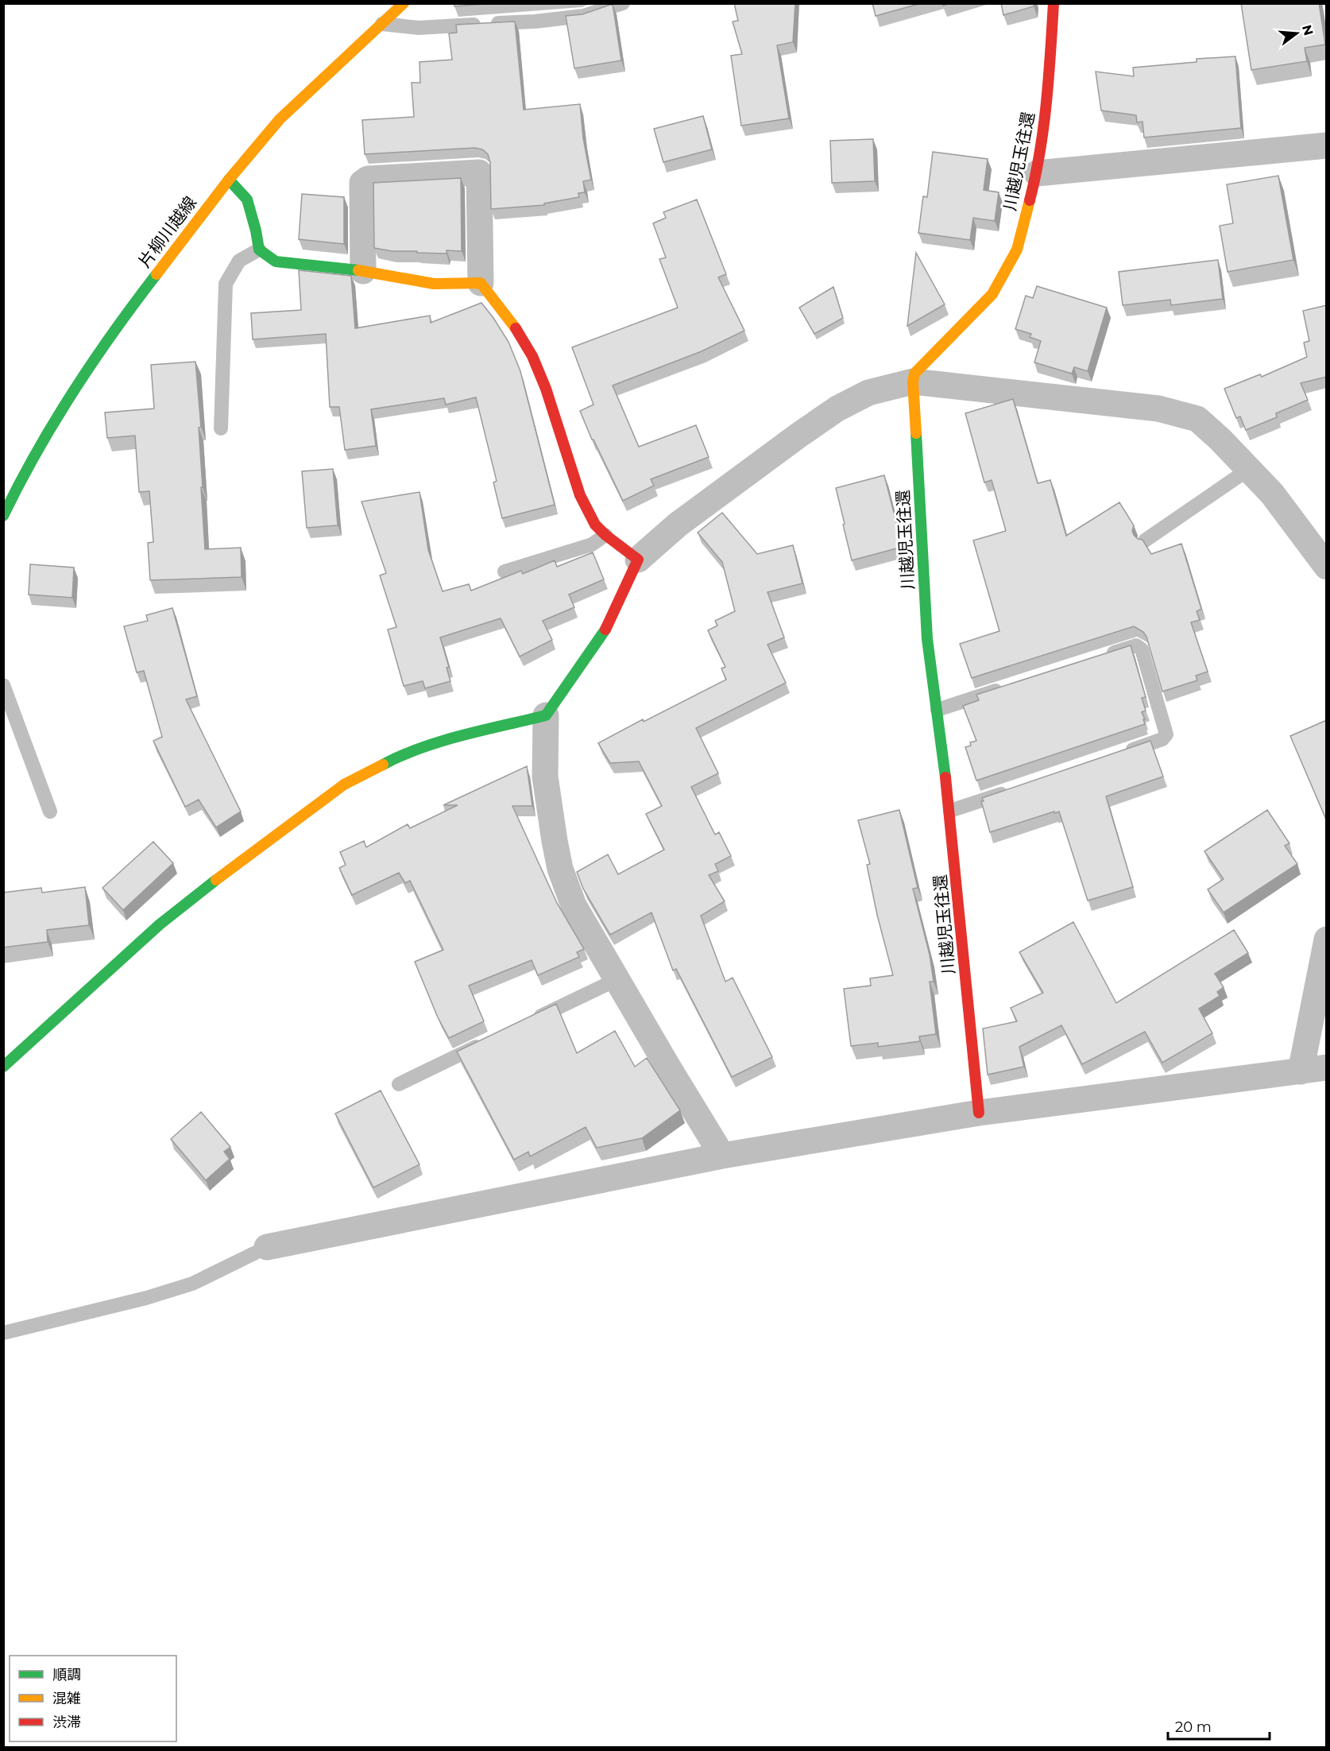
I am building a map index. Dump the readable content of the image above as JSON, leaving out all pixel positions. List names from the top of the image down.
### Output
{
  "streets": {
    "street": ["川越児玉往還", "片柳川越線"]
  },
  "legend": ["順調", "混雑", "渋滞"],
  "scale_bar": "20 m",
  "north": "right"
}
